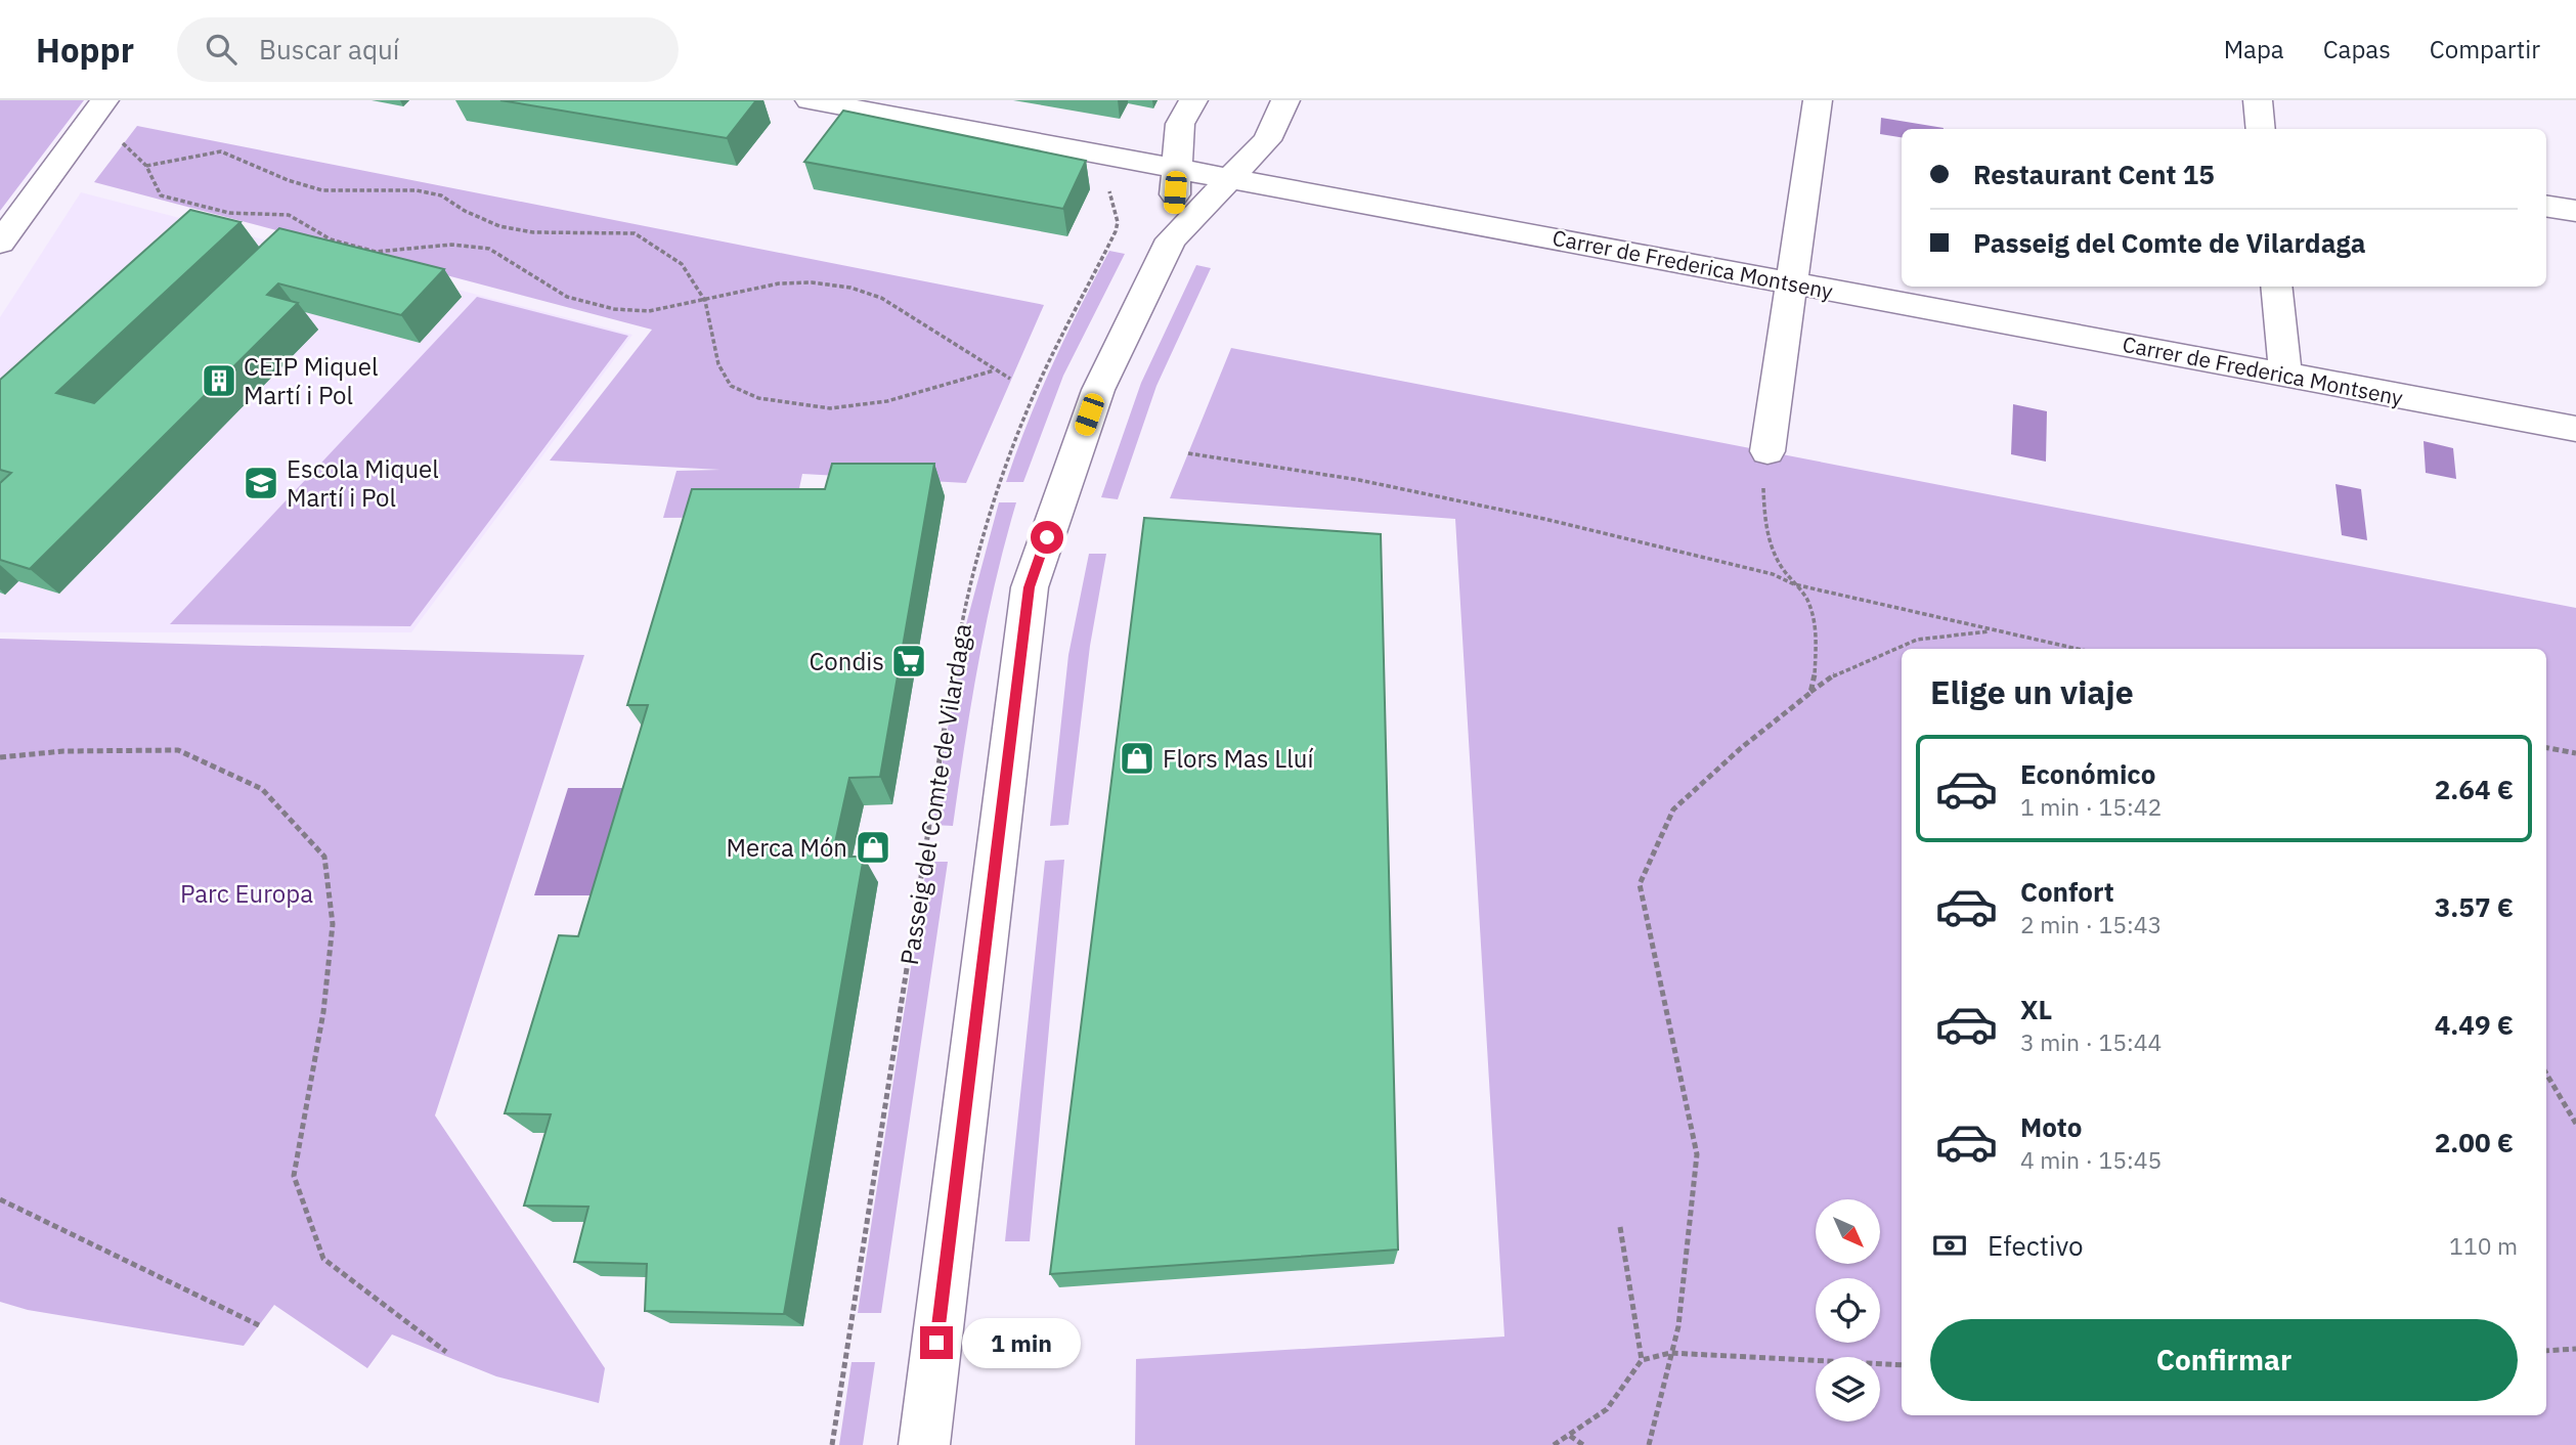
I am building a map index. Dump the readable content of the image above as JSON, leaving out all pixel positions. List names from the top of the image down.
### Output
{
  "streets": {
    "street": ["Carrer de Frederica Montseny"],
    "path": ["Passeig del Comte de Vilardaga"]
  },
  "parks": ["Parc Europa"],
  "places": {
    "building": ["CEIP Miquel Martí i Pol"],
    "school or university": ["Escola Miquel Martí i Pol"],
    "supermarket": ["Condis"],
    "shop": ["Flors Mas Lluí", "Merca Món"]
  },
  "north": "bottom right",
  "page": {
    "header": "Hoppr",
    "search": "Buscar aquí",
    "nav": ["Mapa", "Capas", "Compartir"],
    "banner": ["Restaurant Cent 15", "Passeig del Comte de Vilardaga"],
    "heading": "Elige un viaje",
    "list": [
      {
        "name": "Económico",
        "note": "1 min · 15:42",
        "value": "2.64 €"
      },
      {
        "name": "Confort",
        "note": "2 min · 15:43",
        "value": "3.57 €"
      },
      {
        "name": "XL",
        "note": "3 min · 15:44",
        "value": "4.49 €"
      },
      {
        "name": "Moto",
        "note": "4 min · 15:45",
        "value": "2.00 €"
      }
    ],
    "pay": ["Efectivo", "110 m"],
    "buttons": "Confirmar",
    "bubble": "1 min"
  }
}
